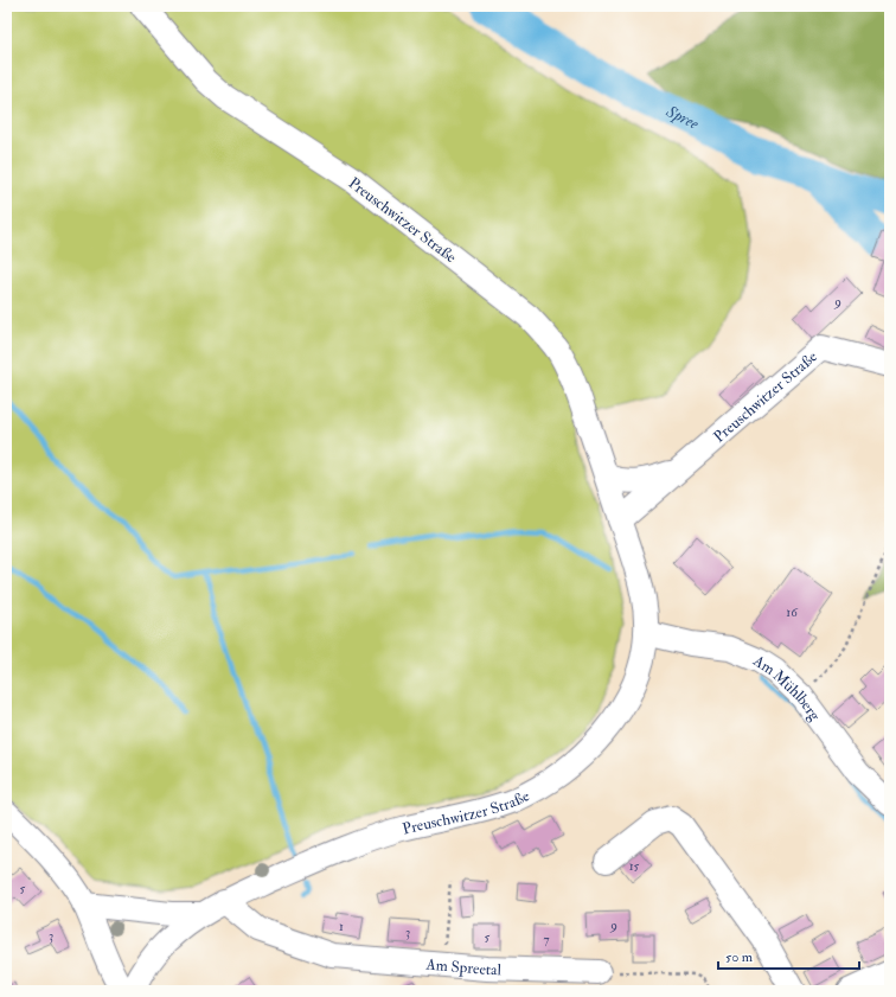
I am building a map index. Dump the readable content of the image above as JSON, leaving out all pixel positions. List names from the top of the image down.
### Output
{
  "streets": {
    "street": ["Preuschwitzer Straße", "Am Mühlberg", "Am Spreetal"]
  },
  "crossings": [
    ["Preuschwitzer Straße", "Am Mühlberg"],
    ["Preuschwitzer Straße", "Am Spreetal"]
  ],
  "water": ["Spree"],
  "house_numbers": [
    "9",
    "16",
    "15",
    "5",
    "9",
    "1",
    "3",
    "3",
    "5",
    "7"
  ],
  "scale_bar": "50 m"
}
